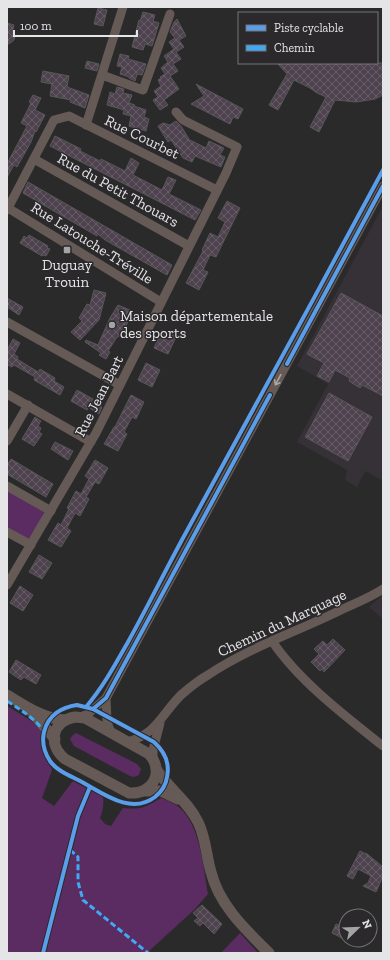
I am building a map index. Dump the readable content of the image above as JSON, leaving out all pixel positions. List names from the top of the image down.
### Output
{
  "streets": {
    "street": [
      "Rue Courbet",
      "Rue du Petit Thouars",
      "Rue Latouche-Tréville",
      "Rue Jean Bart",
      "Chemin du Marquage"
    ]
  },
  "crossings": [
    ["Rue Courbet", "Rue du Petit Thouars"],
    ["Rue Courbet", "Rue Jean Bart"],
    ["Rue du Petit Thouars", "Rue Jean Bart"],
    ["Rue Latouche-Tréville", "Rue Jean Bart"]
  ],
  "places": {
    "transit": ["Duguay Trouin"],
    "other": ["Maison départementale des sports"]
  },
  "legend": ["Piste cyclable", "Chemin"],
  "scale_bar": "100 m",
  "north": "top right"
}
